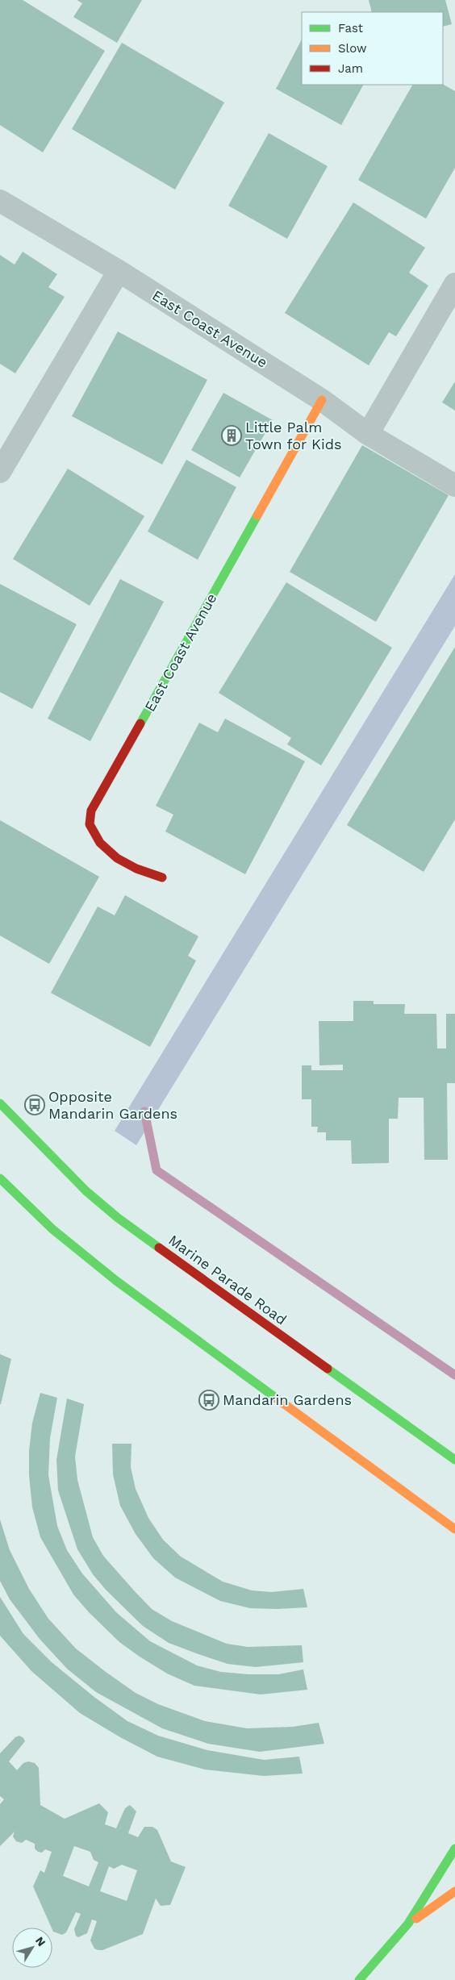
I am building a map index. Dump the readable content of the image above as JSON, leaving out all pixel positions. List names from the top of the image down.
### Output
{
  "streets": {
    "main road": ["East Coast Avenue", "Marine Parade Road"]
  },
  "places": {
    "building": ["Little Palm Town for Kids"],
    "bus stop": ["Opposite Mandarin Gardens", "Mandarin Gardens"]
  },
  "legend": ["Fast", "Slow", "Jam"],
  "north": "top right"
}
